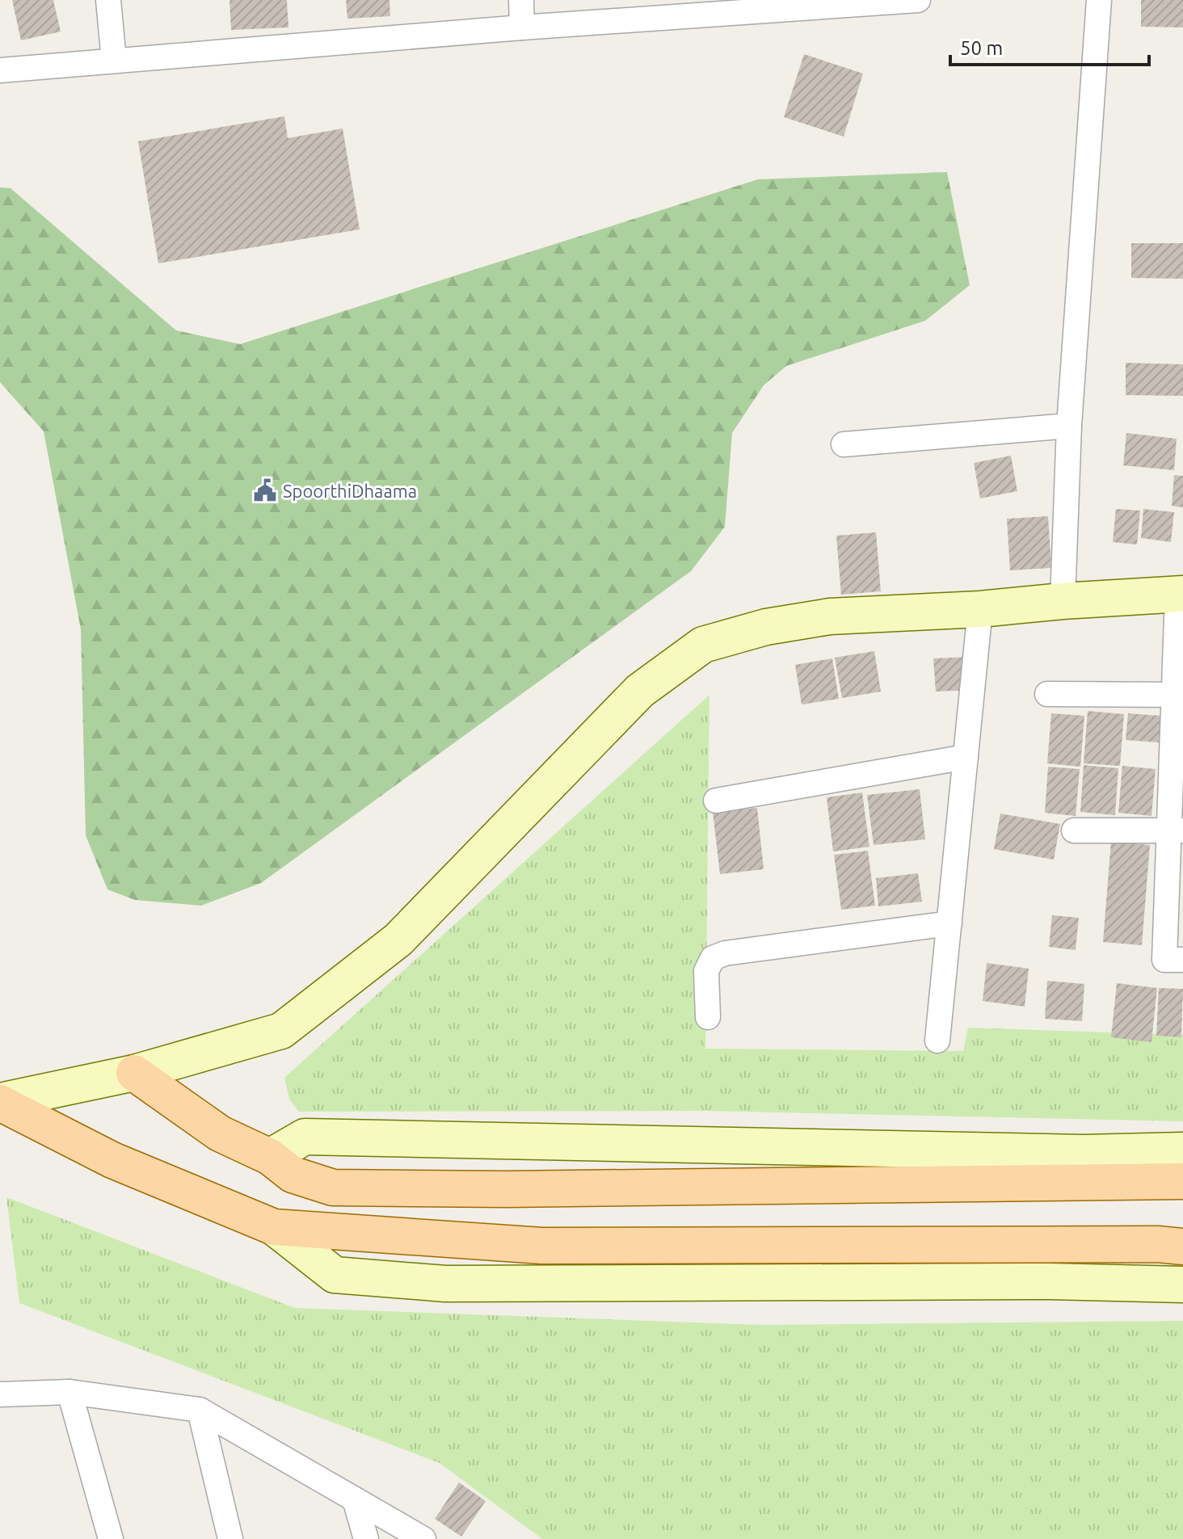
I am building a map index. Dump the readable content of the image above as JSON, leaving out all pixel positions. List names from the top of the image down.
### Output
{
  "places": {
    "public building": ["SpoorthiDhaama"]
  },
  "scale_bar": "50 m"
}
